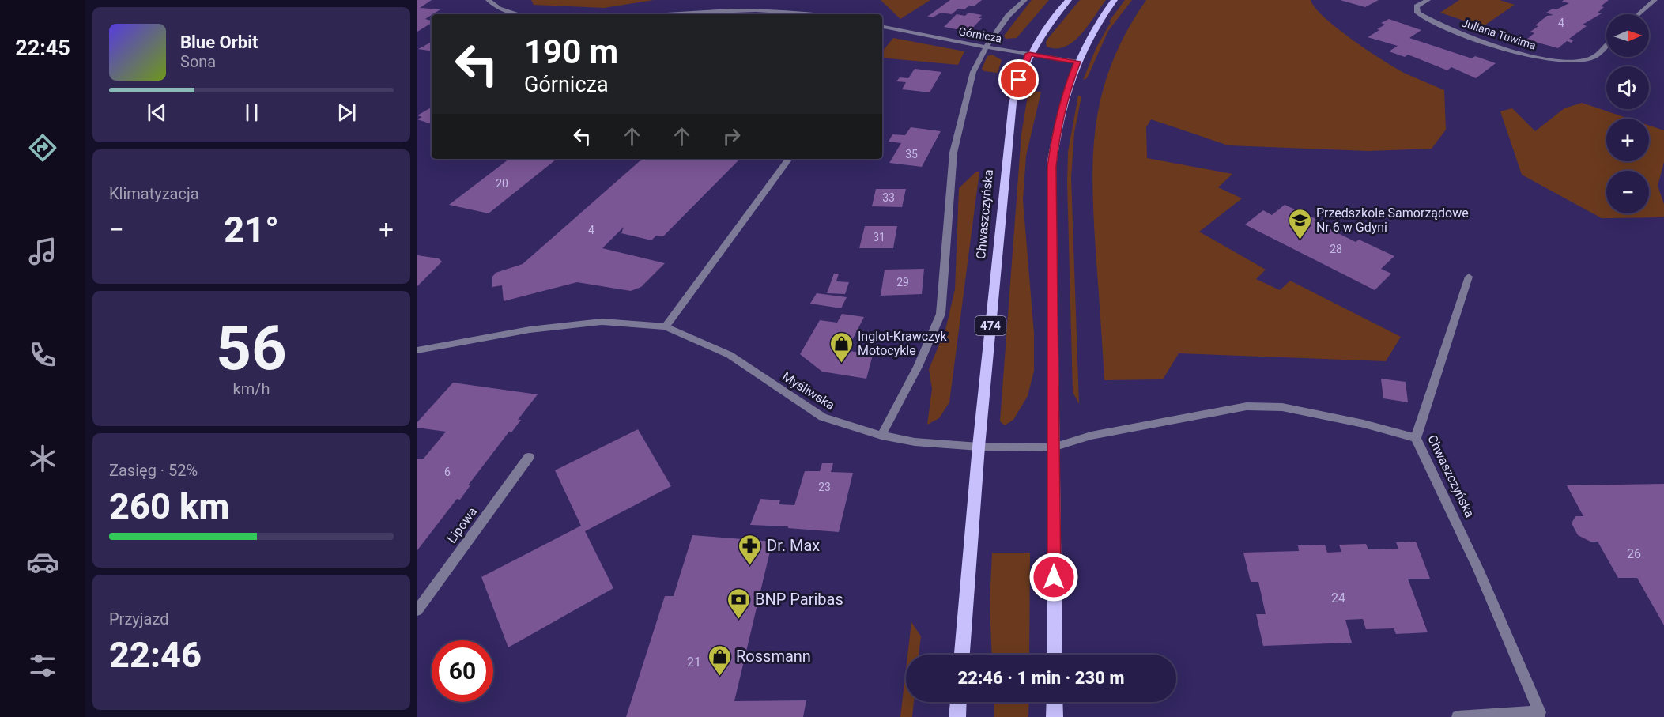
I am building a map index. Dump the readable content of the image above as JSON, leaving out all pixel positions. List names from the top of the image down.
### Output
{
  "streets": {
    "main road": ["Chwaszczyńska", "474"],
    "street": [
      "Juliana Tuwima",
      "Górnicza",
      "Myśliwska",
      "Lipowa"
    ]
  },
  "crossings": [
    ["Górnicza", "Chwaszczyńska"],
    ["Chwaszczyńska", "Myśliwska"]
  ],
  "places": {
    "school or university": ["Przedszkole Samorządowe Nr 6 w Gdyni"],
    "shop": ["Inglot-Krawczyk Motocykle", "Rossmann"],
    "pharmacy": ["Dr. Max"],
    "bank": ["BNP Paribas"]
  },
  "house_numbers": [
    "4",
    "35",
    "20",
    "33",
    "4",
    "31",
    "28",
    "29",
    "6",
    "23",
    "26",
    "24",
    "21"
  ],
  "north": "right",
  "page": {
    "tabs": "22:45",
    "map_buttons": ["+", "−"],
    "turn": ["190 m", "Górnicza"],
    "song": ["Blue Orbit", "Sona"],
    "tile": [
      "Klimatyzacja",
      ["56", "km/h"],
      ["Zasięg · 52%", "260 km"],
      ["Przyjazd", "22:46"]
    ],
    "heat": ["−", "21°", "+"],
    "limit": "60",
    "trip": "22:46 · 1 min · 230 m"
  }
}
